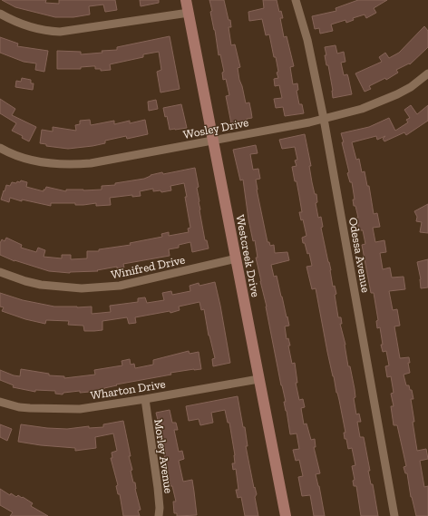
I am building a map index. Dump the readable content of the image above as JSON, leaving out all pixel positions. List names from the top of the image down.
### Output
{
  "streets": {
    "street": [
      "Wosley Drive",
      "Odessa Avenue",
      "Westcreek Drive",
      "Winifred Drive",
      "Wharton Drive",
      "Morley Avenue"
    ]
  },
  "crossings": [
    ["Wosley Drive", "Odessa Avenue"],
    ["Wosley Drive", "Westcreek Drive"],
    ["Westcreek Drive", "Winifred Drive"],
    ["Westcreek Drive", "Wharton Drive"],
    ["Wharton Drive", "Morley Avenue"]
  ]
}
